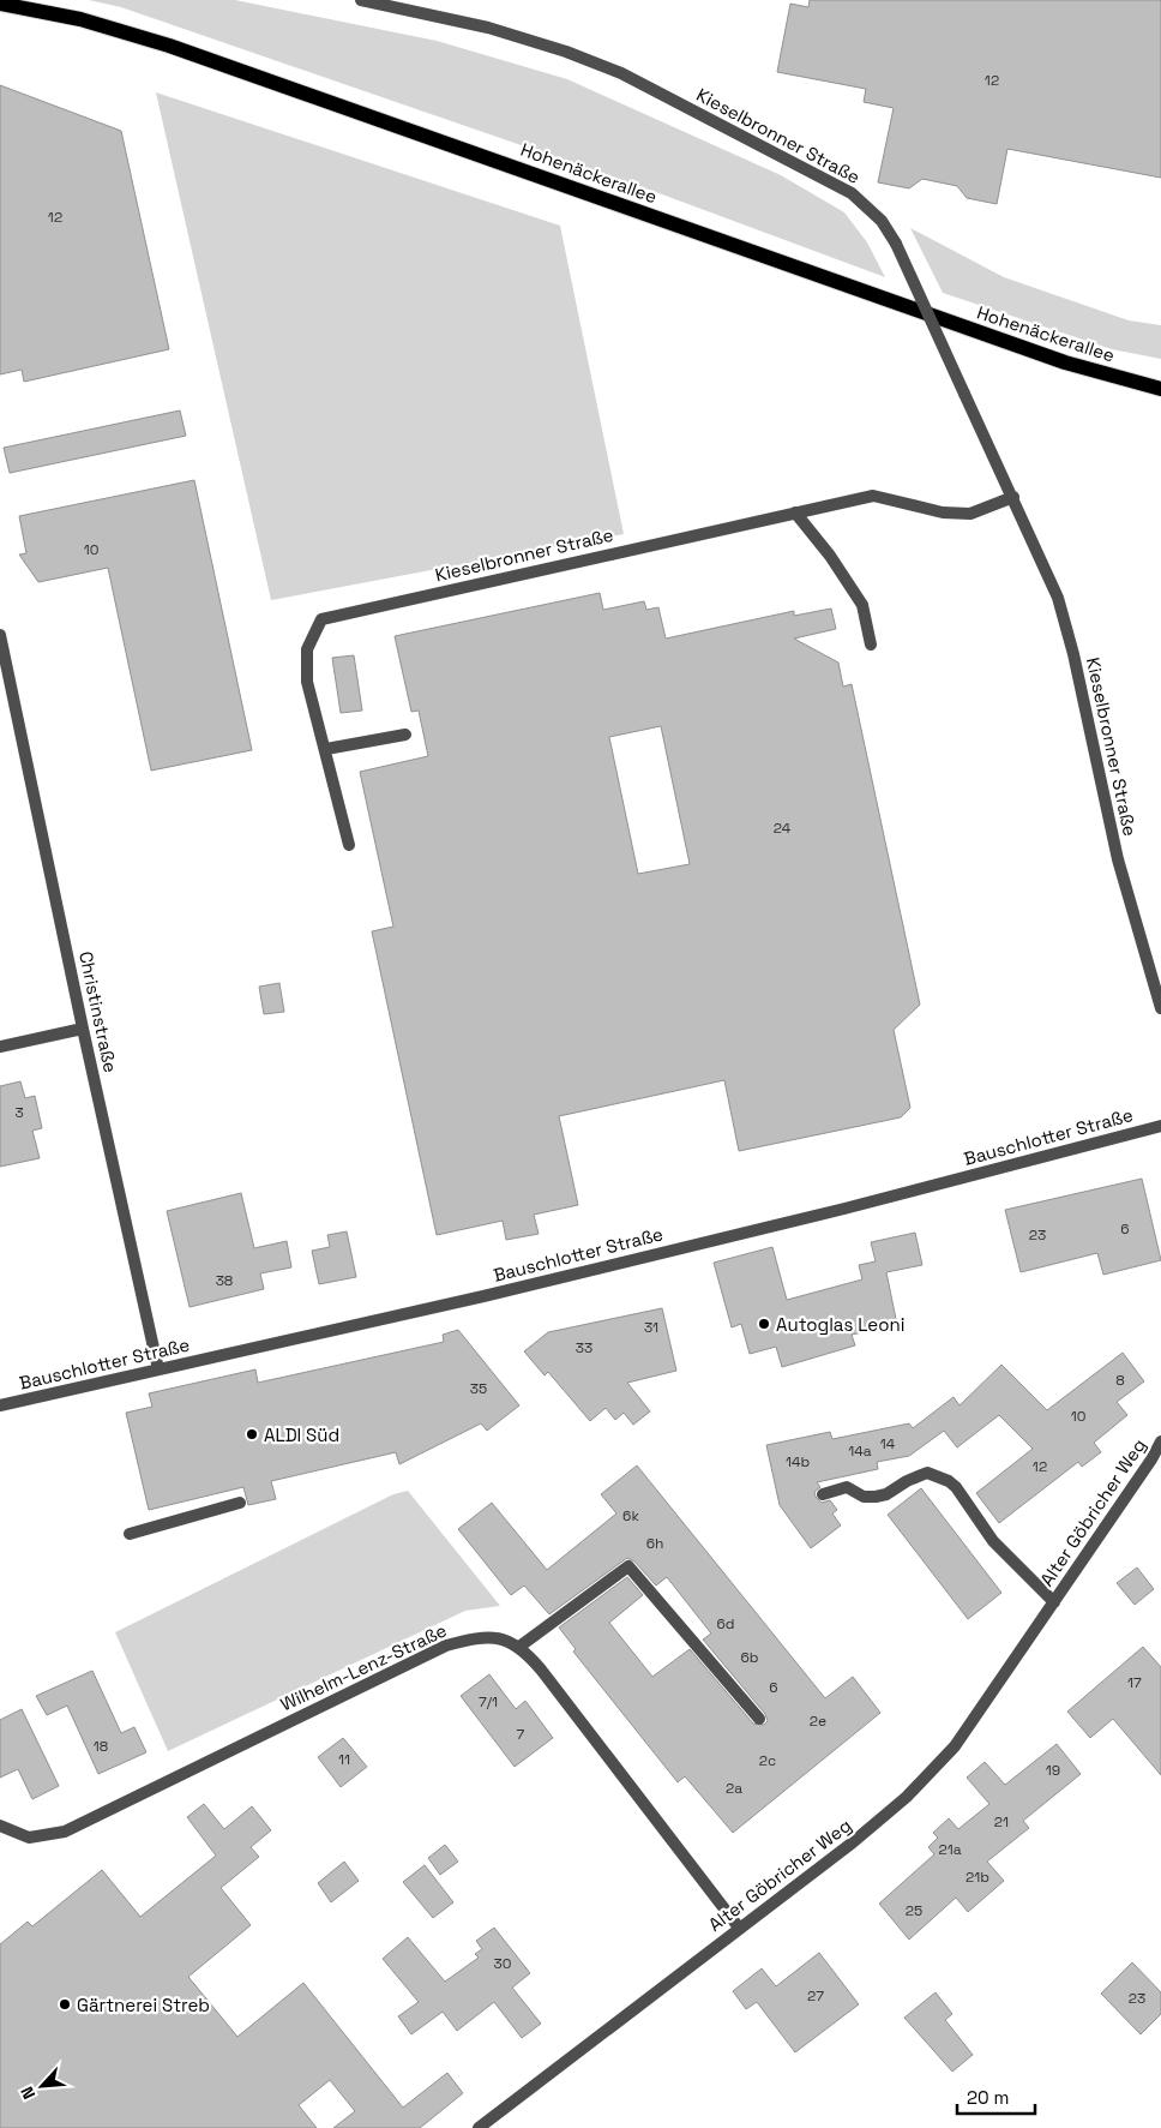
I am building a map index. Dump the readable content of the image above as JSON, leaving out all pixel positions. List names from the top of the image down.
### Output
{
  "streets": {
    "main road": ["Hohenäckerallee"],
    "street": [
      "Kieselbronner Straße",
      "Christinstraße",
      "Bauschlotter Straße",
      "Alter Göbricher Weg",
      "Wilhelm-Lenz-Straße"
    ]
  },
  "crossings": [
    ["Christinstraße", "Bauschlotter Straße"]
  ],
  "places": ["Autoglas Leoni", "ALDI Süd", "Gärtnerei Streb"],
  "house_numbers": [
    "12",
    "12",
    "10",
    "24",
    "3",
    "6",
    "23",
    "38",
    "31",
    "33",
    "8",
    "35",
    "10",
    "14",
    "14a",
    "14b",
    "12",
    "6k",
    "6h",
    "6d",
    "6b",
    "17",
    "6",
    "7/1",
    "2e",
    "7",
    "18",
    "11",
    "2c",
    "19",
    "2a",
    "21",
    "21a",
    "21b",
    "25",
    "30",
    "27",
    "23"
  ],
  "scale_bar": "20 m",
  "north": "bottom left"
}
